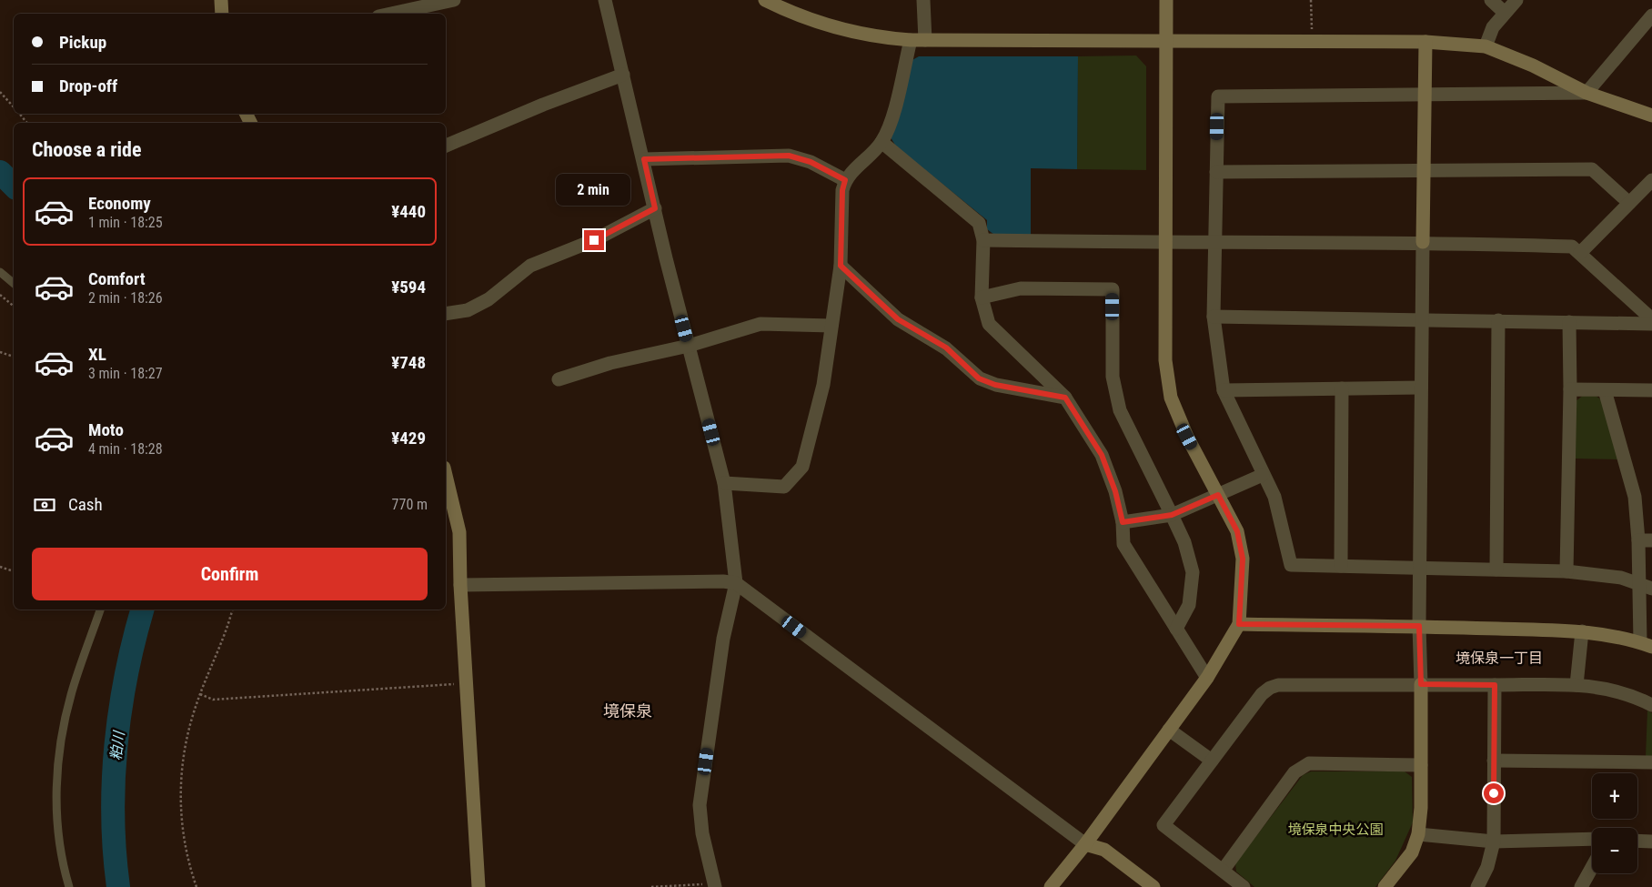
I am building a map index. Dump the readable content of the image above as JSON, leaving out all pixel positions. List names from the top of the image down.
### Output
{
  "districts": ["境保泉一丁目", "境保泉"],
  "water": ["粕川"],
  "parks": ["境保泉中央公園"],
  "page": {
    "banner": ["Pickup", "Drop-off"],
    "heading": "Choose a ride",
    "bubble": "2 min",
    "list": [
      {
        "name": "Economy",
        "note": "1 min · 18:25",
        "value": "¥440"
      },
      {
        "name": "Comfort",
        "note": "2 min · 18:26",
        "value": "¥594"
      },
      {
        "name": "XL",
        "note": "3 min · 18:27",
        "value": "¥748"
      },
      {
        "name": "Moto",
        "note": "4 min · 18:28",
        "value": "¥429"
      }
    ],
    "pay": ["Cash", "770 m"],
    "buttons": "Confirm",
    "map_buttons": ["+", "−"]
  }
}
